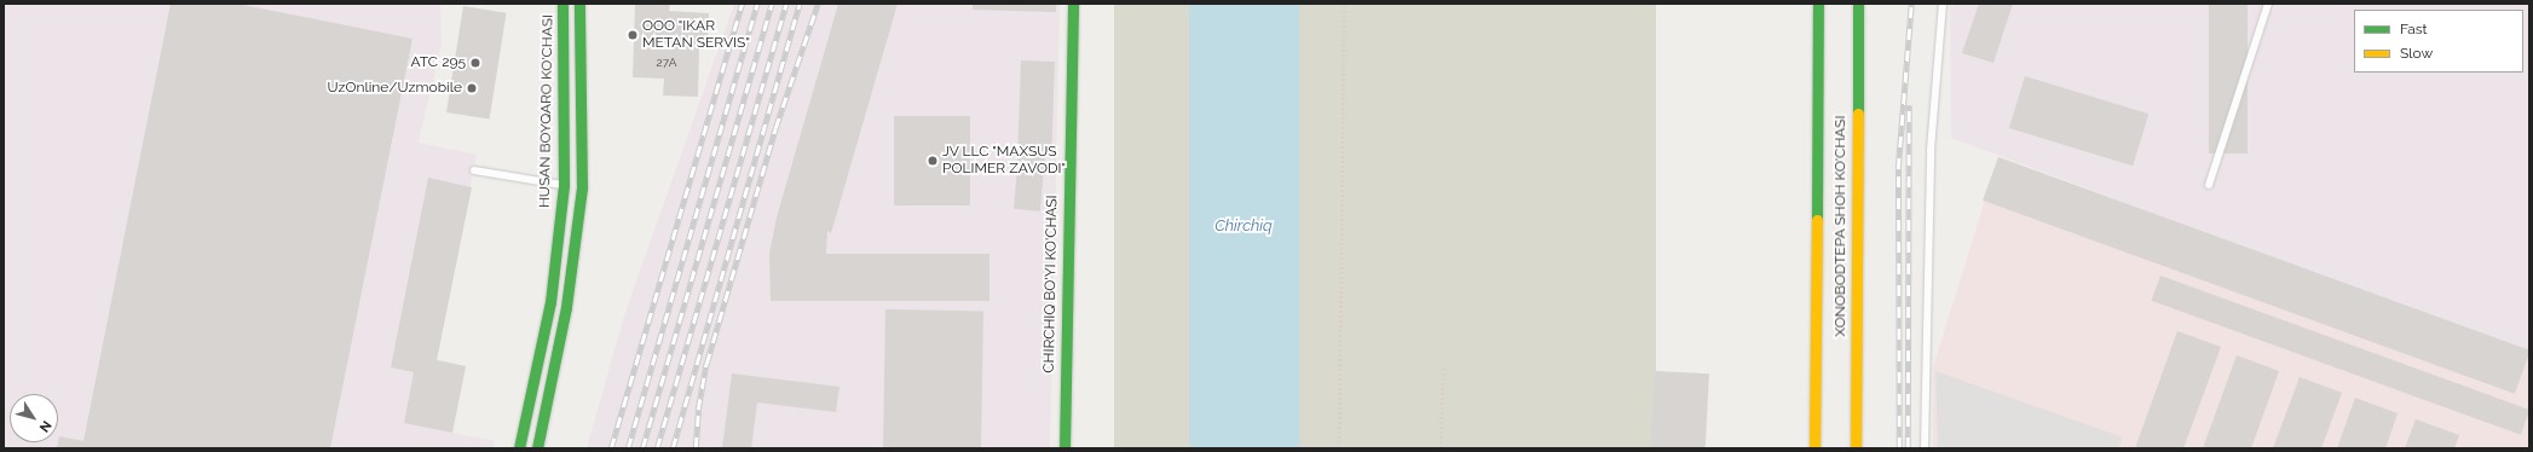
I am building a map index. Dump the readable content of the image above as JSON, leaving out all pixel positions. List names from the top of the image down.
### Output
{
  "streets": {
    "main road": ["HUSAN BOYQARO KO'CHASI", "XONOBODTEPA SHOH KO'CHASI", "CHIRCHIQ BO'YI KO'CHASI"]
  },
  "water": ["Chirchiq"],
  "places": [
    "OOO \"IKAR METAN SERVIS\"",
    "ATC 295",
    "UzOnline/Uzmobile",
    "JV LLC \"MAXSUS POLIMER ZAVODI\""
  ],
  "house_numbers": ["27А"],
  "legend": ["Fast", "Slow"],
  "north": "bottom right"
}
